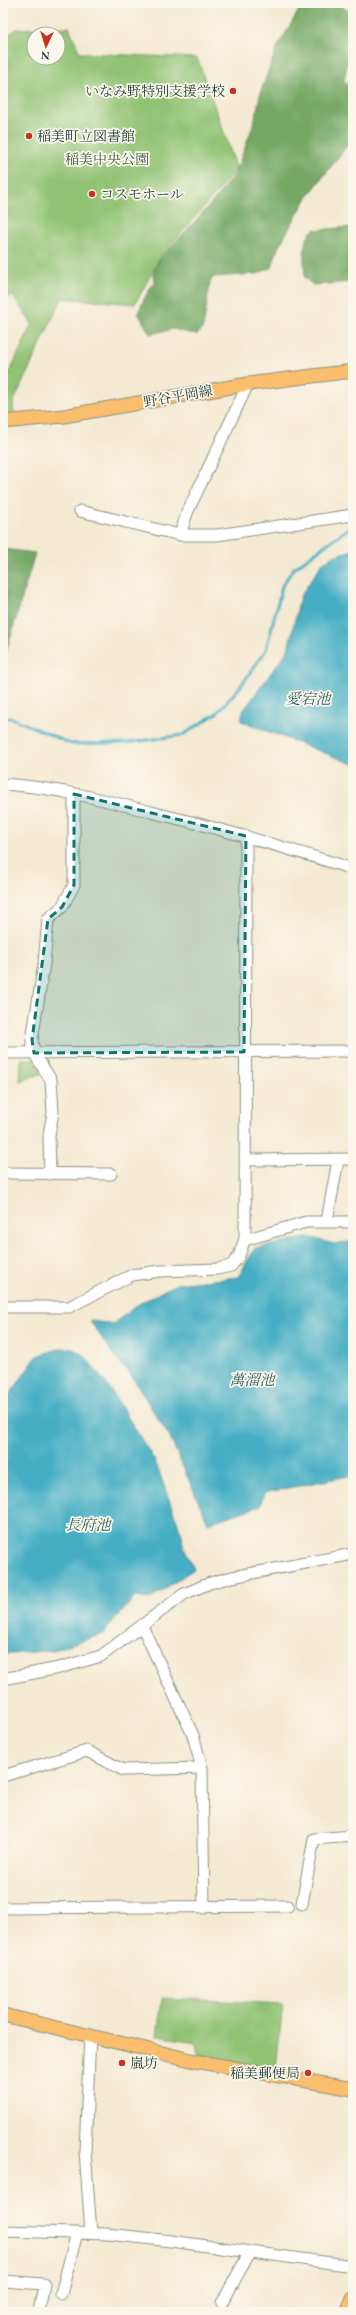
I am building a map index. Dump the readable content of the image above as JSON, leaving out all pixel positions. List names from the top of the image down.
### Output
{
  "streets": {
    "main road": ["野谷平岡線"]
  },
  "water": ["愛宕池", "萬溜池", "長府池"],
  "parks": ["稲美中央公園"],
  "places": [
    "いなみ野特別支援学校",
    "稲美町立図書館",
    "コスモホール",
    "嵐坊",
    "稲美郵便局"
  ],
  "north": "bottom"
}
